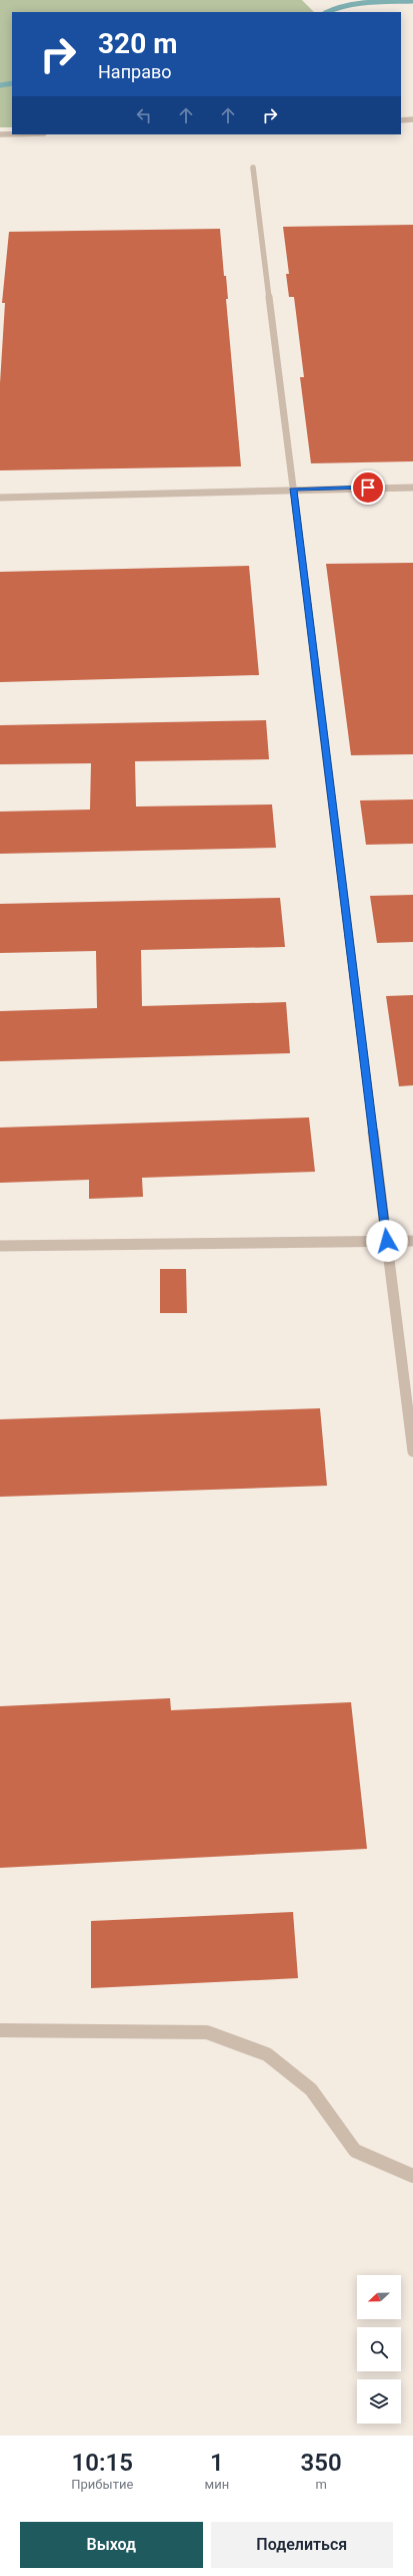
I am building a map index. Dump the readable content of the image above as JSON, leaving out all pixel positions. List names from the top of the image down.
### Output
{
  "north": "left",
  "page": {
    "turn": ["320 m", "Направо"],
    "eta": [
      "10:15",
      "Прибытие",
      "1",
      "мин",
      "350",
      "m"
    ],
    "buttons": ["Выход", "Поделиться"]
  }
}
